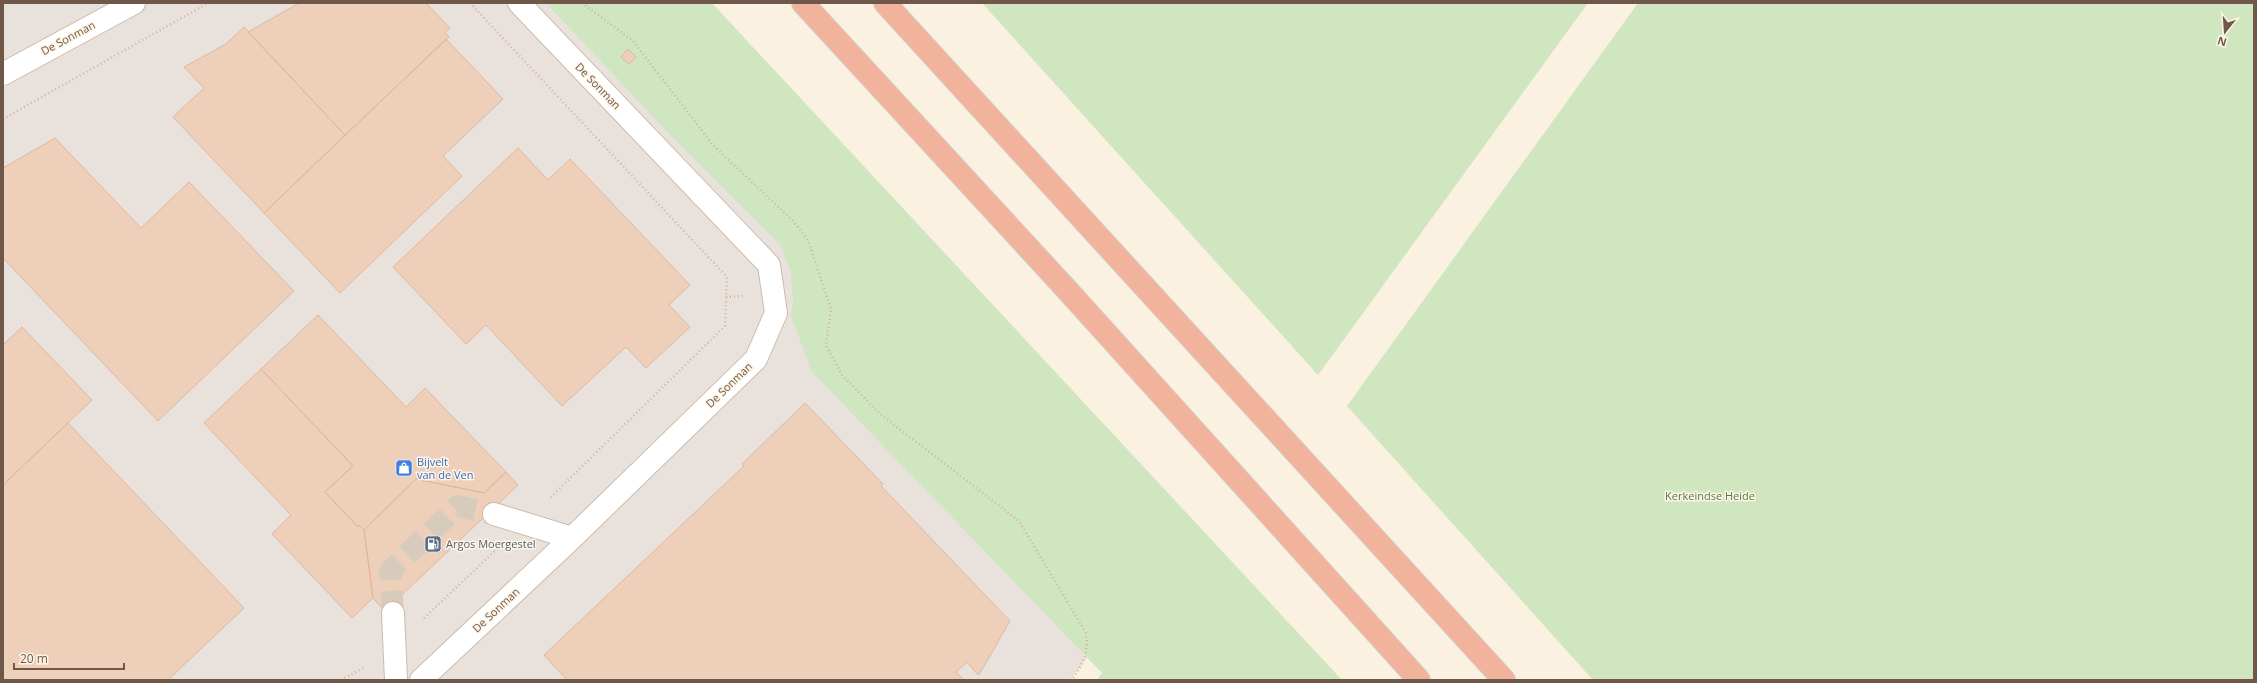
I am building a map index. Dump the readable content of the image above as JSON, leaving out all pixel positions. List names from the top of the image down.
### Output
{
  "streets": {
    "street": ["De Sonman"]
  },
  "parks": ["Kerkeindse Heide"],
  "places": {
    "shop": ["Bijvelt van de Ven"],
    "fuel station": ["Argos Moergestel"]
  },
  "scale_bar": "20 m",
  "north": "bottom"
}
